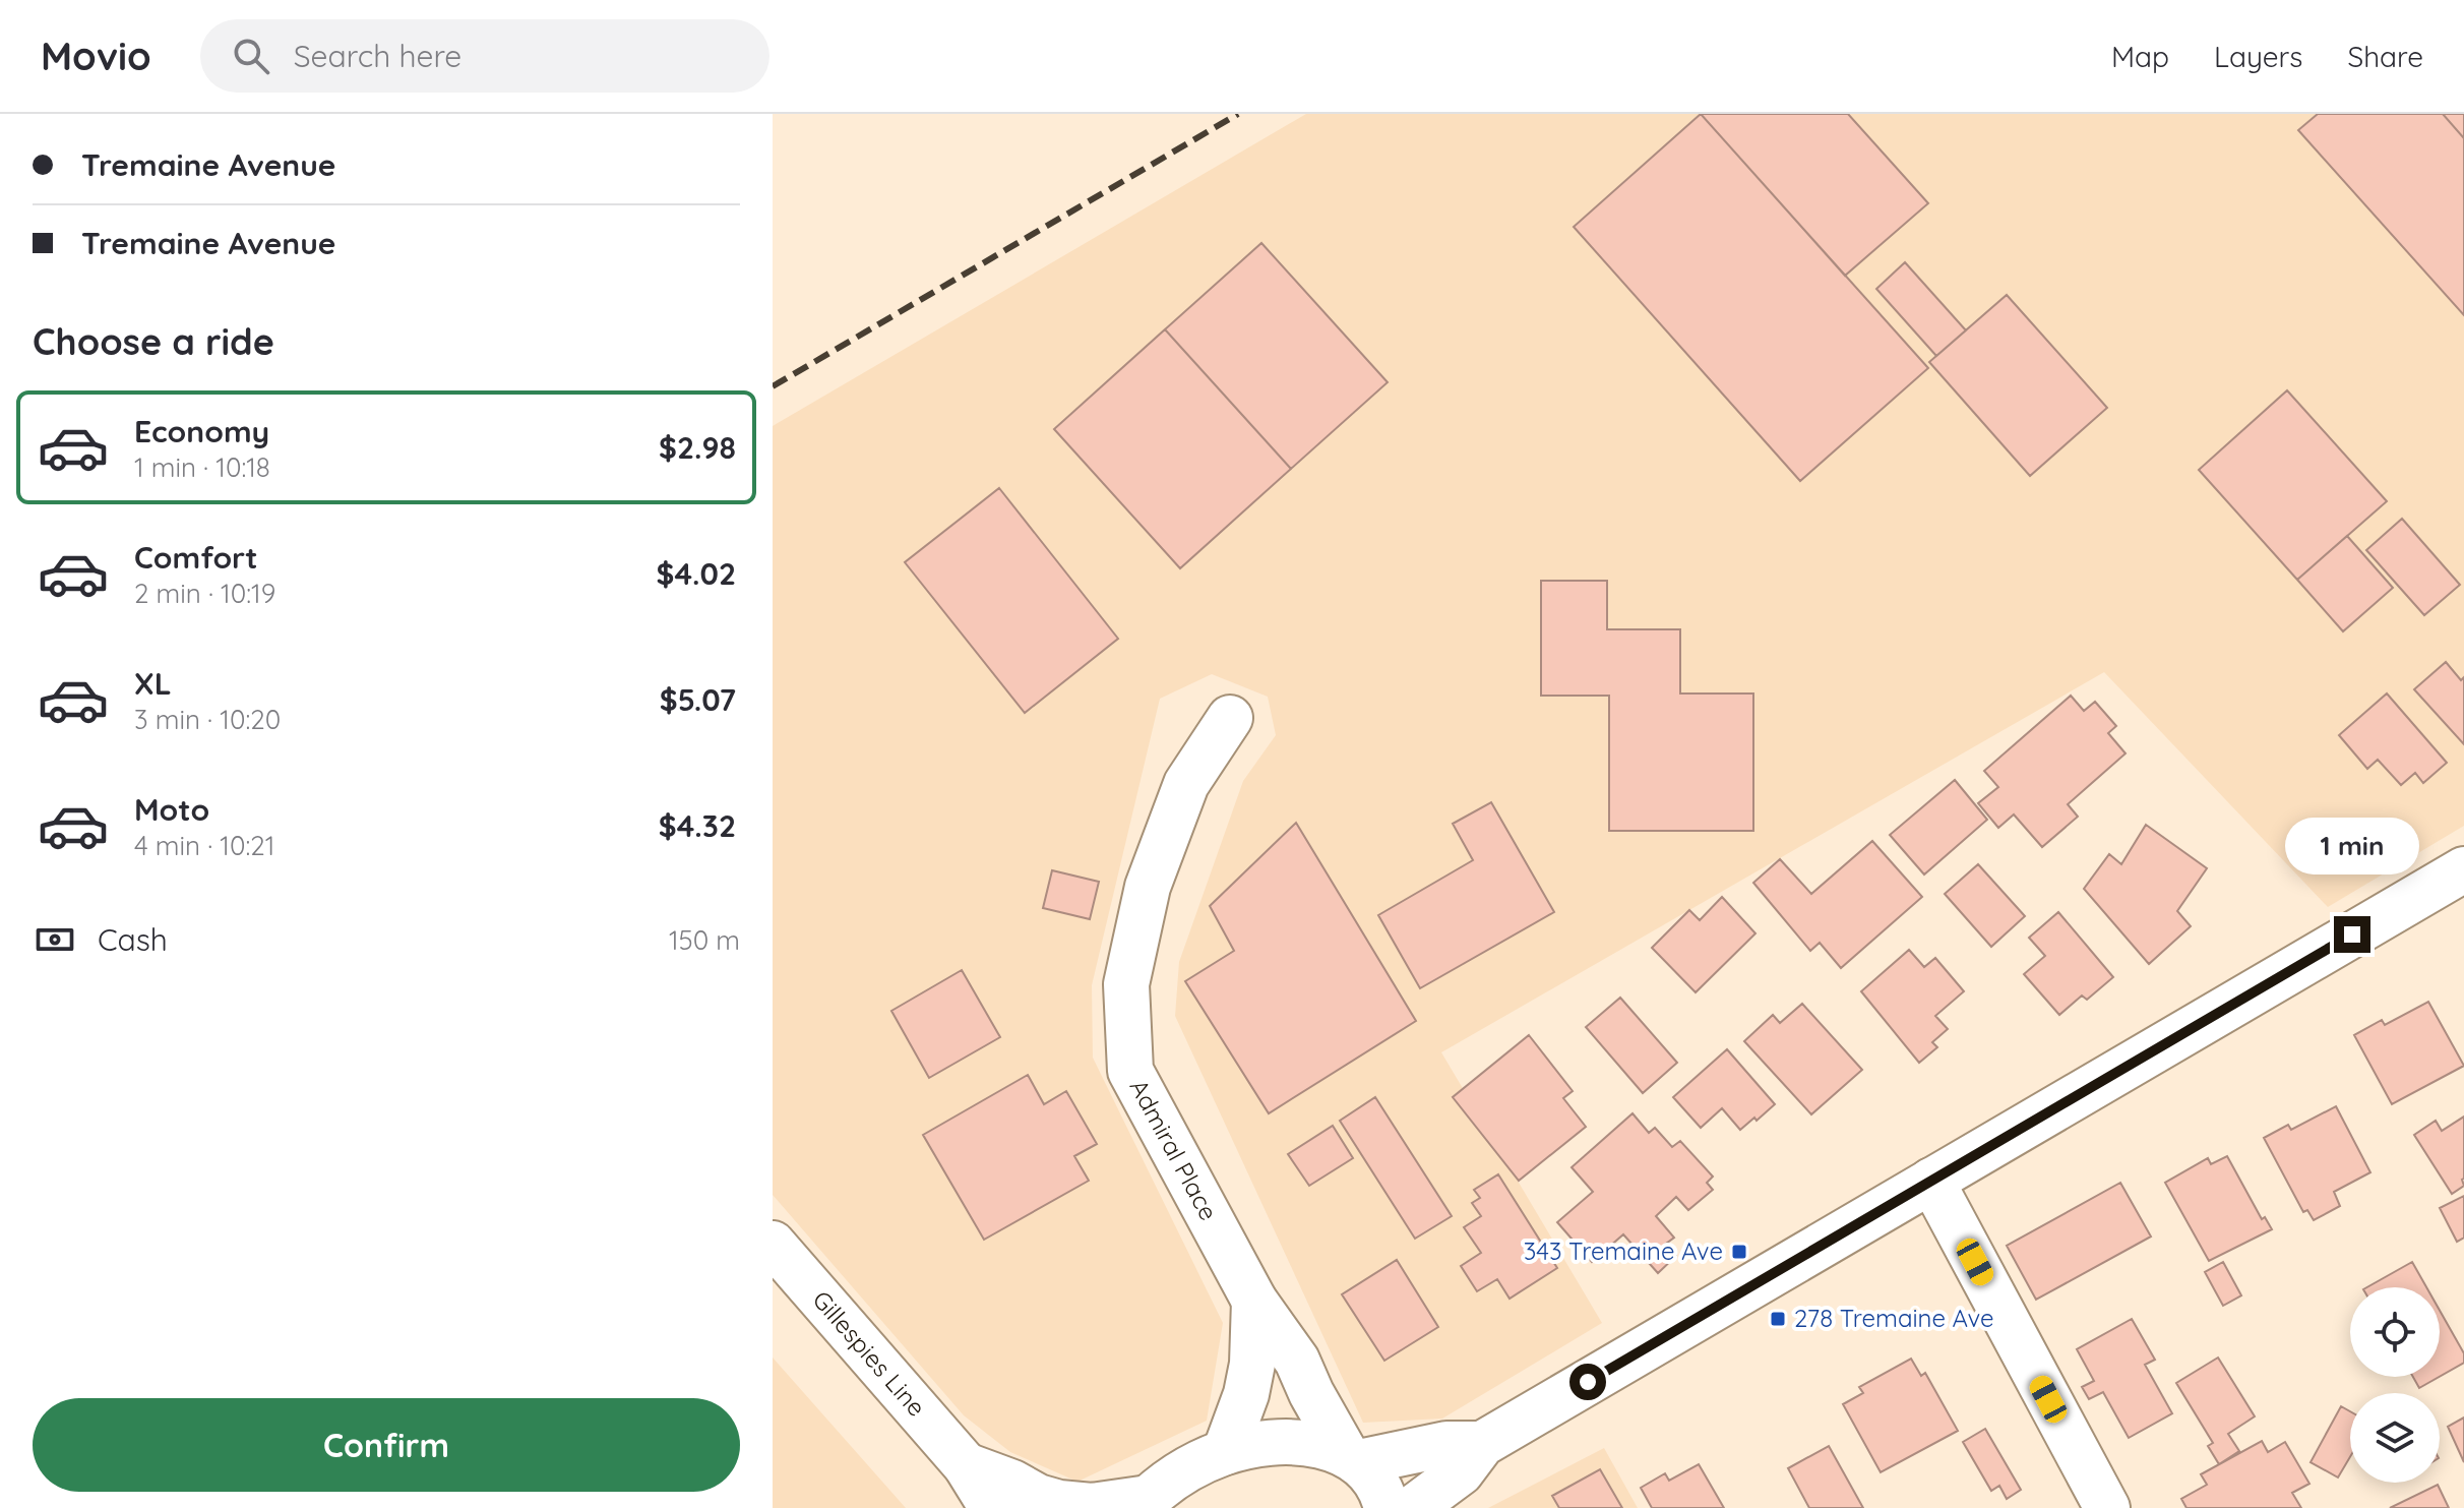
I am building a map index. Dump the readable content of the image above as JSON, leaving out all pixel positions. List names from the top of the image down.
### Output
{
  "streets": {
    "street": ["Admiral Place", "Gillespies Line"]
  },
  "places": {
    "transit": ["343 Tremaine Ave", "278 Tremaine Ave"]
  },
  "page": {
    "header": "Movio",
    "search": "Search here",
    "nav": ["Map", "Layers", "Share"],
    "banner": ["Tremaine Avenue", "Tremaine Avenue"],
    "heading": "Choose a ride",
    "list": [
      {
        "name": "Economy",
        "note": "1 min · 10:18",
        "value": "$2.98"
      },
      {
        "name": "Comfort",
        "note": "2 min · 10:19",
        "value": "$4.02"
      },
      {
        "name": "XL",
        "note": "3 min · 10:20",
        "value": "$5.07"
      },
      {
        "name": "Moto",
        "note": "4 min · 10:21",
        "value": "$4.32"
      }
    ],
    "bubble": "1 min",
    "pay": ["Cash", "150 m"],
    "buttons": "Confirm"
  }
}
